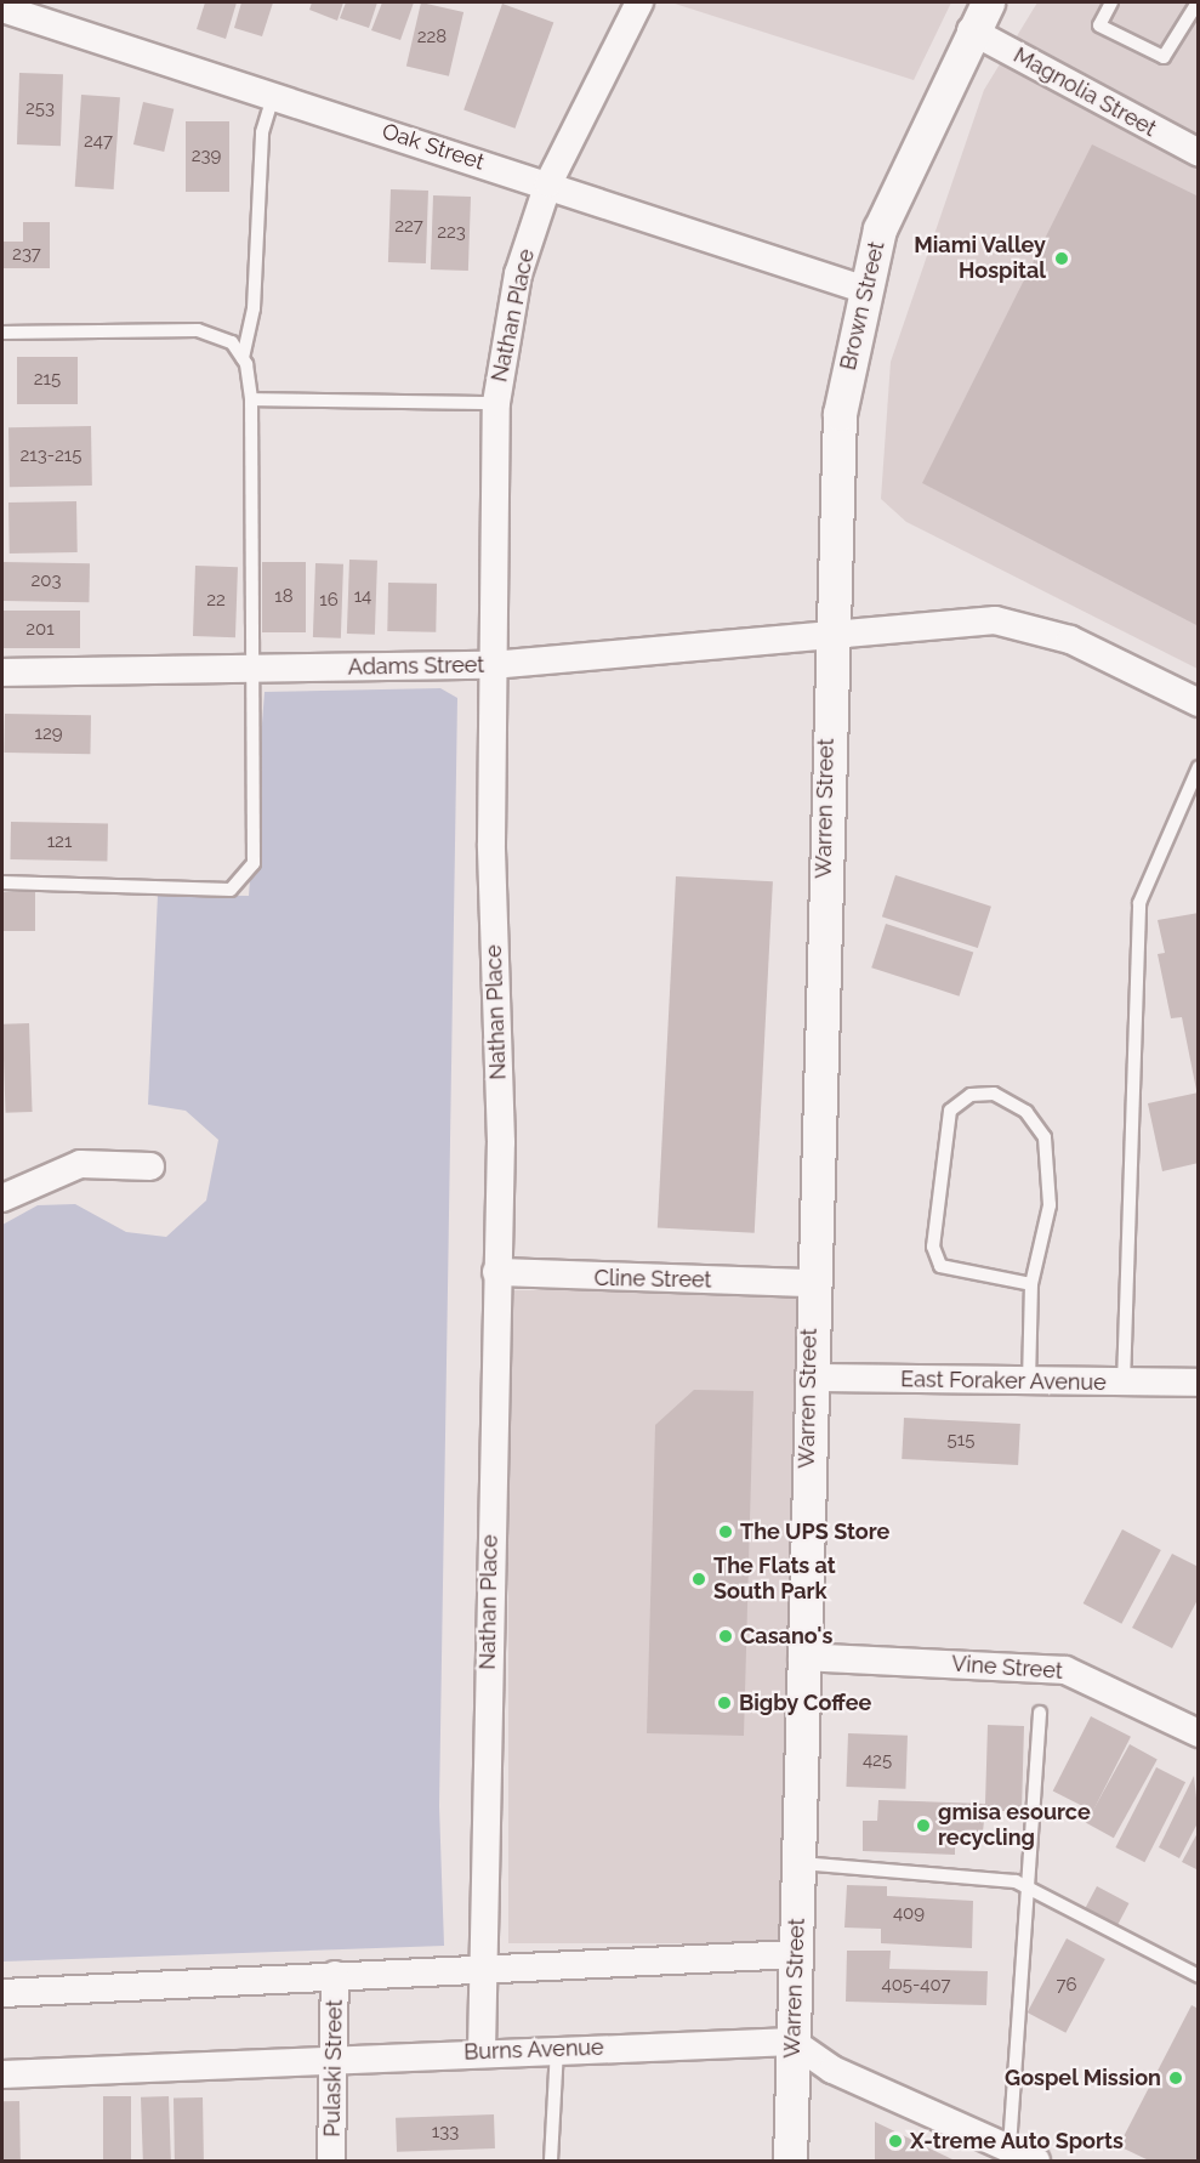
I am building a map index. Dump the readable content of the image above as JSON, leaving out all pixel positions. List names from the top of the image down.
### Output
{
  "streets": {
    "street": [
      "Magnolia Street",
      "Oak Street",
      "Brown Street",
      "Nathan Place",
      "Adams Street",
      "Warren Street",
      "Cline Street",
      "East Foraker Avenue",
      "Vine Street",
      "Burns Avenue",
      "Pulaski Street"
    ]
  },
  "crossings": [
    ["Magnolia Street", "Brown Street"],
    ["Oak Street", "Brown Street"],
    ["Oak Street", "Nathan Place"],
    ["Brown Street", "Adams Street"],
    ["Brown Street", "Warren Street"],
    ["Nathan Place", "Adams Street"],
    ["Nathan Place", "Cline Street"],
    ["Nathan Place", "Burns Avenue"],
    ["Adams Street", "Warren Street"],
    ["Warren Street", "Cline Street"],
    ["Warren Street", "East Foraker Avenue"],
    ["Warren Street", "Vine Street"],
    ["Warren Street", "Burns Avenue"],
    ["Burns Avenue", "Pulaski Street"]
  ],
  "places": [
    "Miami Valley Hospital",
    "The UPS Store",
    "The Flats at South Park",
    "Casano's",
    "Bigby Coffee",
    "gmisa esource recycling",
    "Gospel Mission",
    "X-treme Auto Sports"
  ],
  "house_numbers": [
    "228",
    "253",
    "247",
    "239",
    "227",
    "223",
    "237",
    "215",
    "213-215",
    "203",
    "18",
    "14",
    "22",
    "16",
    "201",
    "129",
    "121",
    "515",
    "425",
    "409",
    "405-407",
    "76",
    "133"
  ]
}
